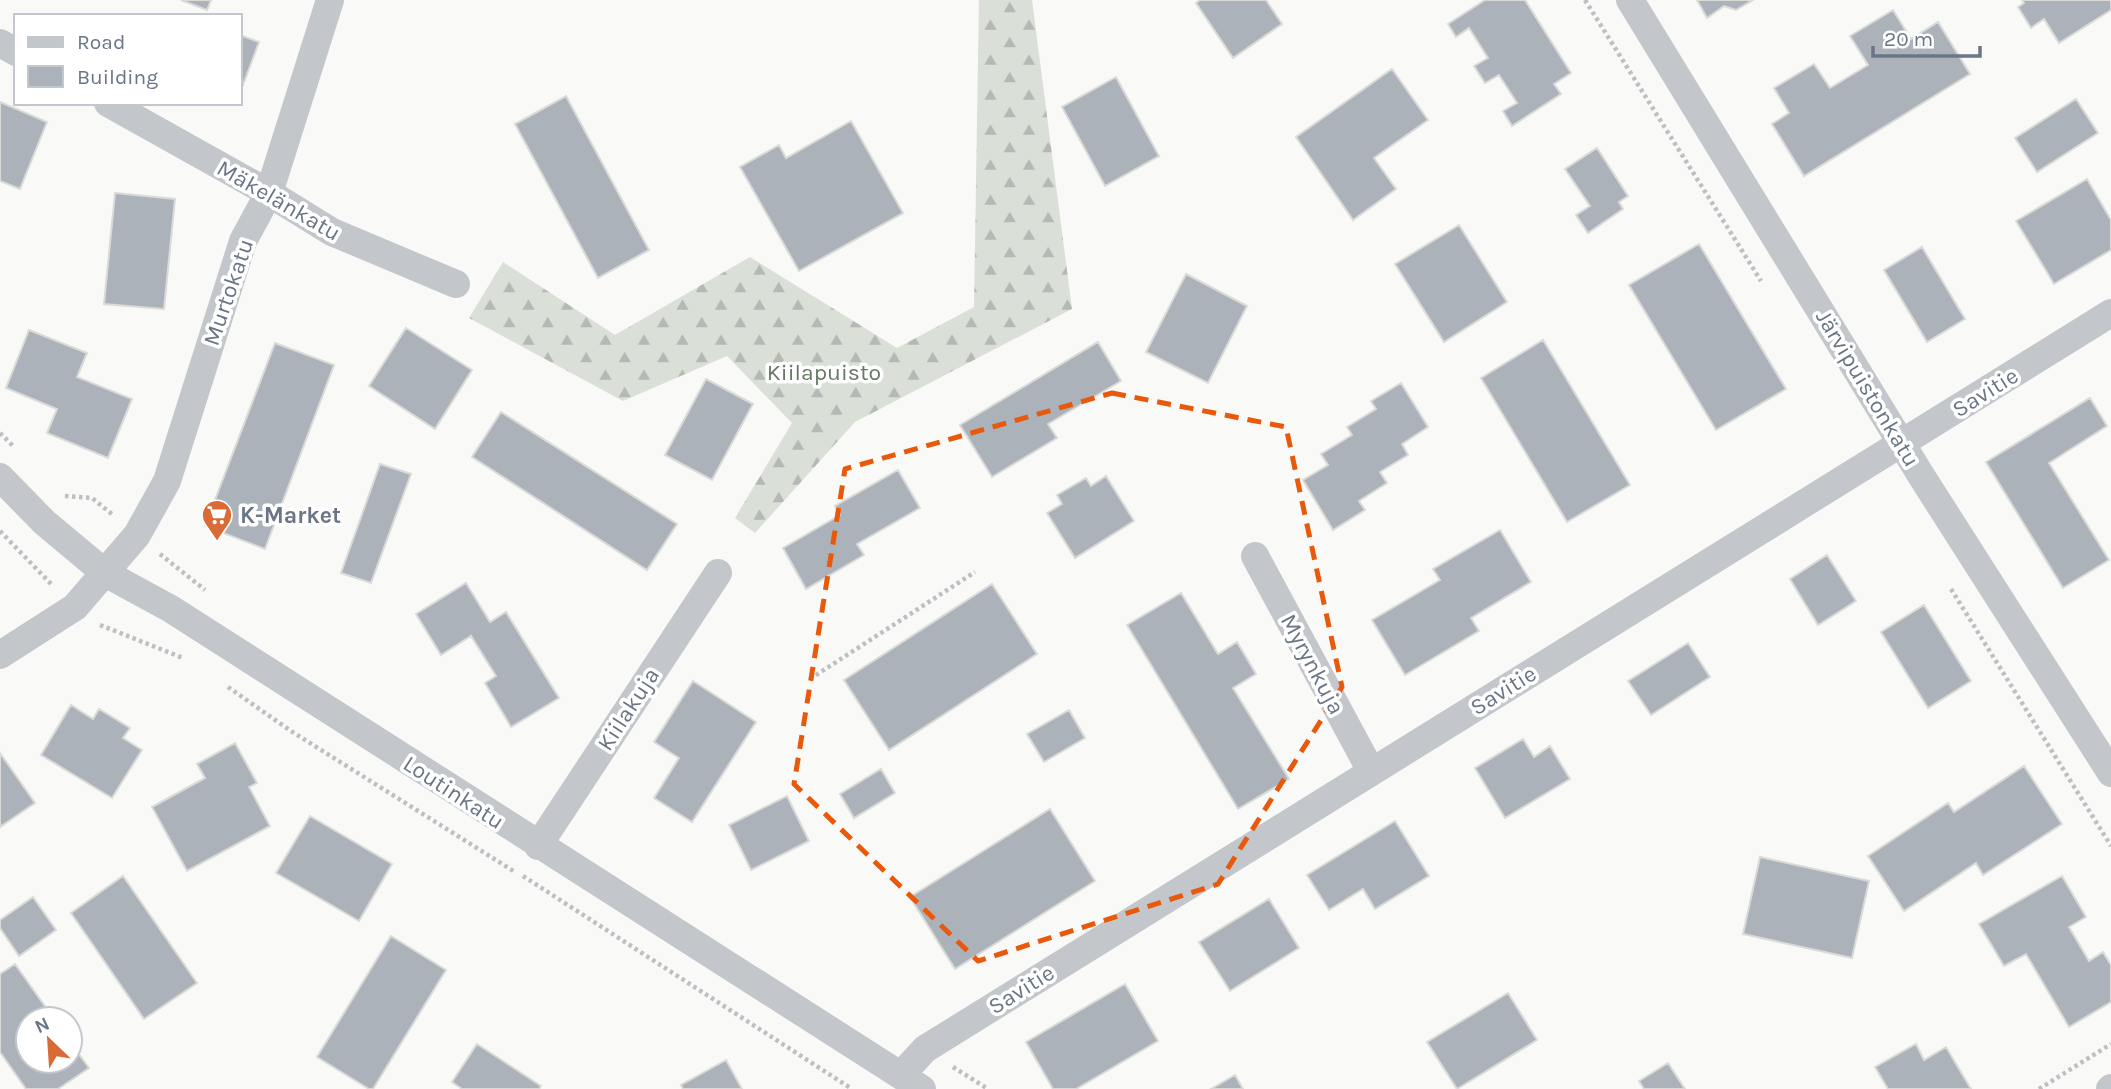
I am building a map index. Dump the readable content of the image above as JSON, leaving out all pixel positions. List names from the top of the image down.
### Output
{
  "streets": {
    "street": [
      "Mäkelänkatu",
      "Murtokatu",
      "Järvipuistonkatu",
      "Savitie",
      "Myrynkuja",
      "Kiilakuja",
      "Loutinkatu"
    ]
  },
  "crossings": [
    ["Mäkelänkatu", "Murtokatu"],
    ["Murtokatu", "Loutinkatu"],
    ["Järvipuistonkatu", "Savitie"],
    ["Savitie", "Myrynkuja"],
    ["Savitie", "Loutinkatu"],
    ["Kiilakuja", "Loutinkatu"]
  ],
  "parks": ["Kiilapuisto"],
  "places": {
    "supermarket": ["K-Market"]
  },
  "legend": ["Road", "Building"],
  "scale_bar": "20 m",
  "north": "top left"
}
